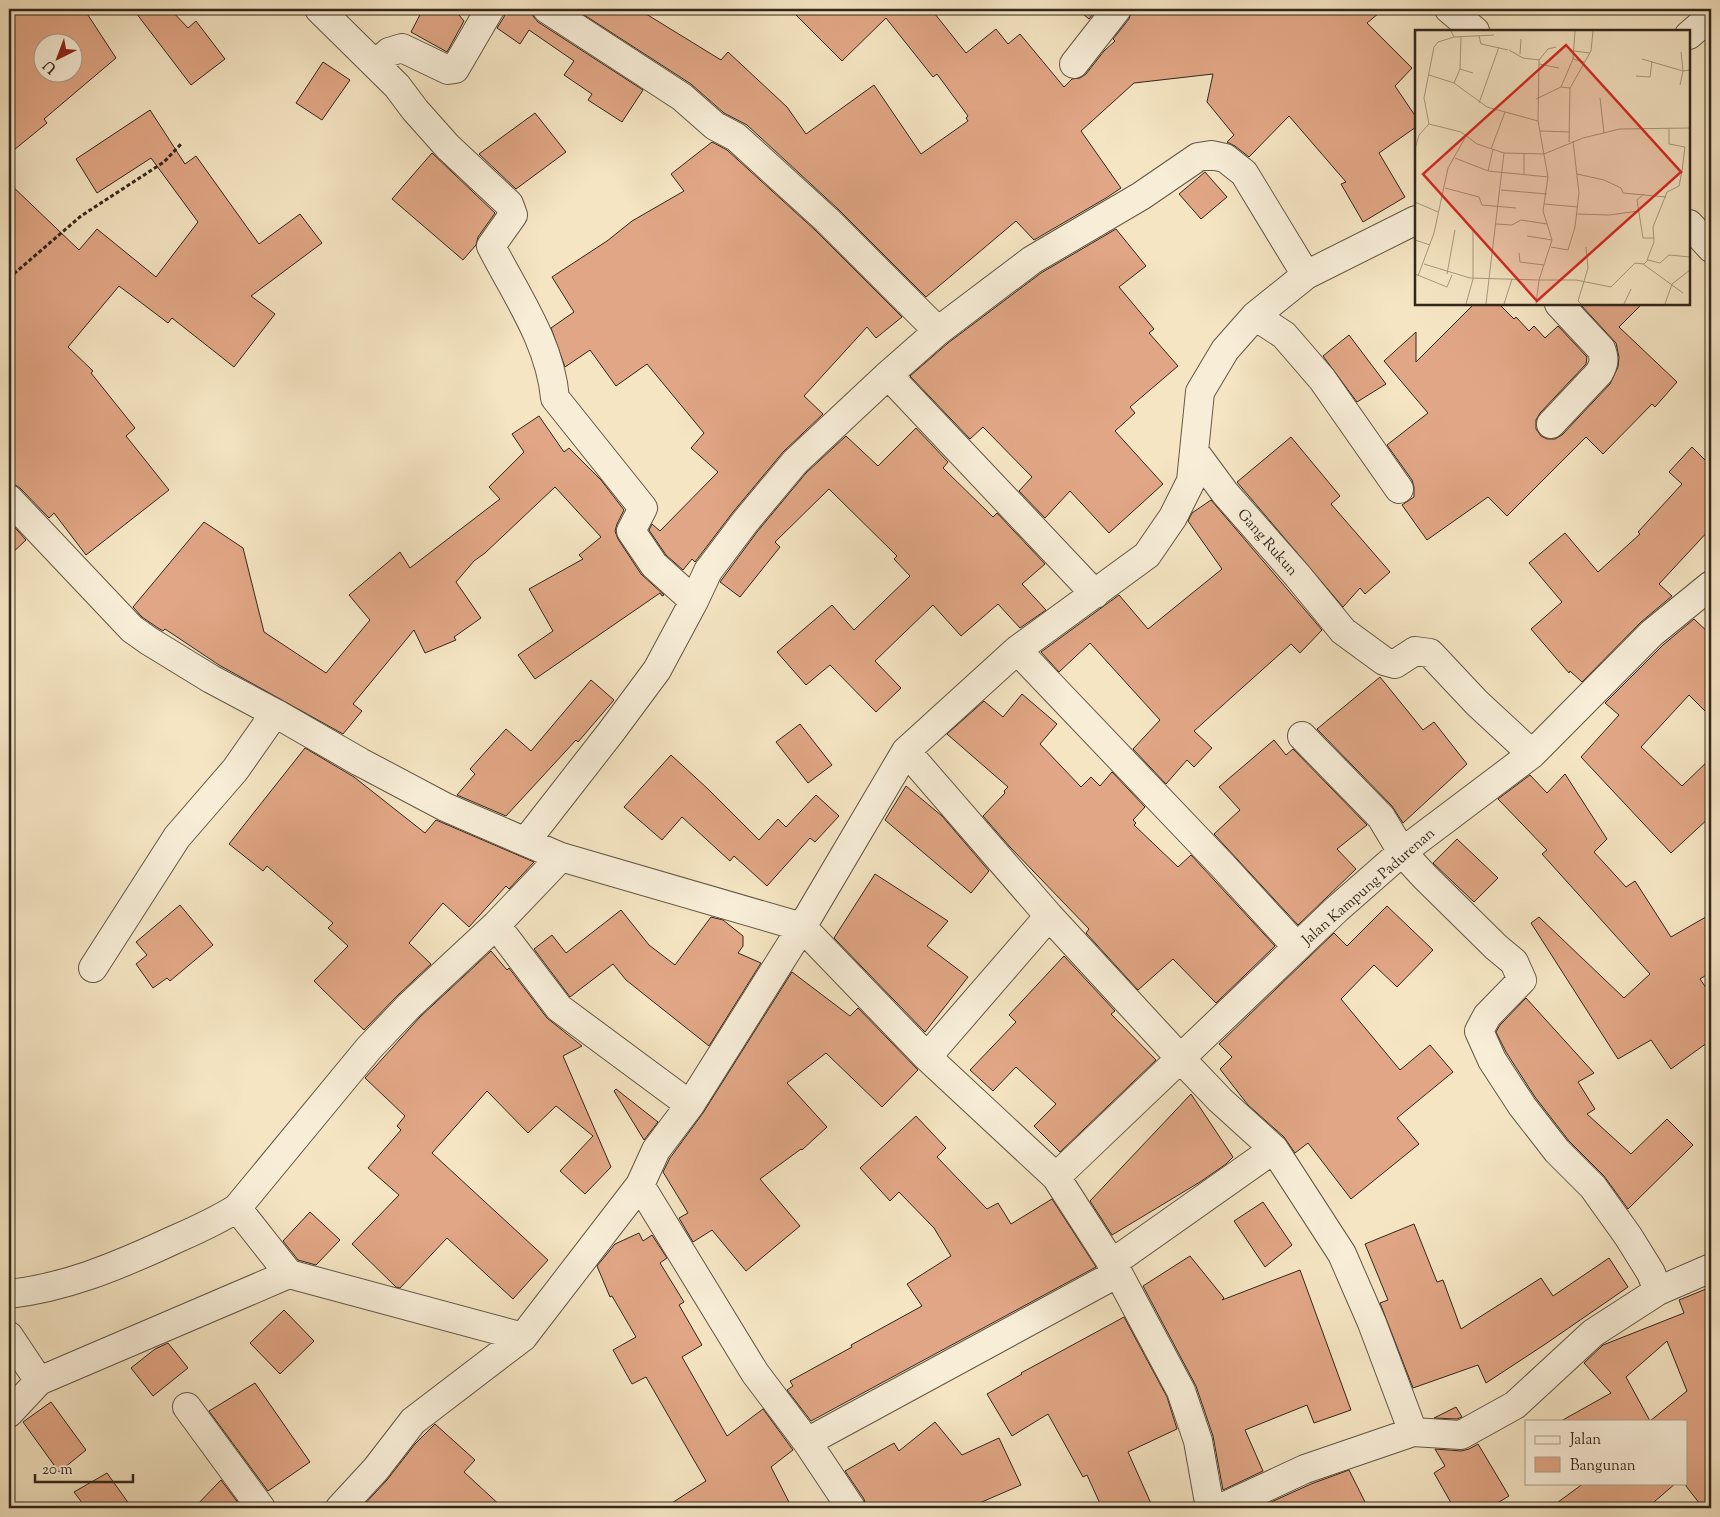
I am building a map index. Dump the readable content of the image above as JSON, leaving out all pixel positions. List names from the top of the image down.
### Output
{
  "streets": {
    "street": ["Gang Rukun", "Jalan Kampung Padurenan"]
  },
  "crossings": [
    ["Gang Rukun", "Jalan Kampung Padurenan"]
  ],
  "legend": ["Jalan", "Bangunan"],
  "scale_bar": "20 m",
  "north": "bottom left"
}
